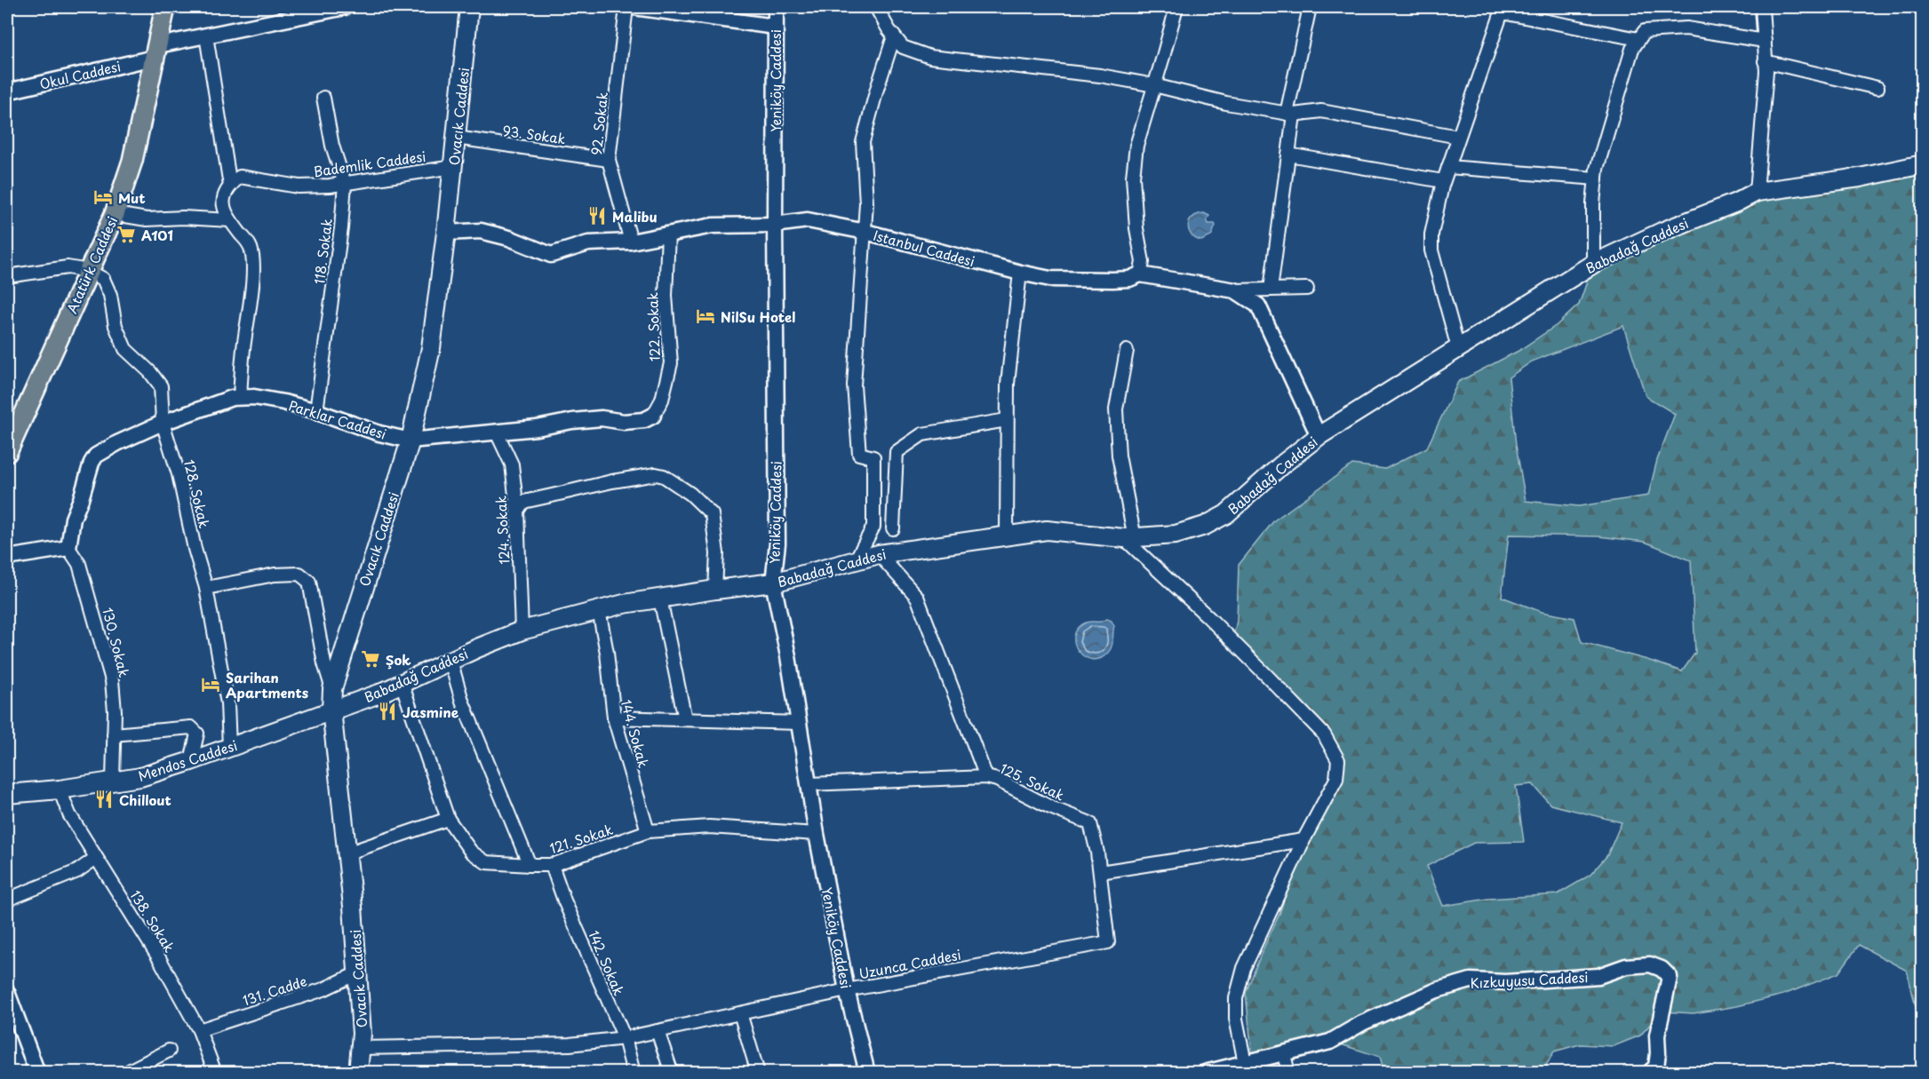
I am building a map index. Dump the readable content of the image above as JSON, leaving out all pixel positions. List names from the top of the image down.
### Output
{
  "streets": {
    "main road": [
      "Ovacık Caddesi",
      "Babadağ Caddesi",
      "Atatürk Caddesi",
      "Mendos Caddesi"
    ],
    "street": [
      "Okul Caddesi",
      "Yeniköy Caddesi",
      "92. Sokak",
      "93. Sokak",
      "Bademlik Caddesi",
      "Istanbul Caddesi",
      "118. Sokak",
      "122. Sokak",
      "Parklar Caddesi",
      "128. Sokak",
      "124. Sokak",
      "130. Sokak",
      "144. Sokak",
      "125. Sokak",
      "121. Sokak",
      "138. Sokak",
      "142. Sokak",
      "Uzunca Caddesi",
      "Kızkuyusu Caddesi",
      "131. Cadde"
    ]
  },
  "crossings": [
    ["Okul Caddesi", "Atatürk Caddesi"],
    ["Yeniköy Caddesi", "Babadağ Caddesi"],
    ["Yeniköy Caddesi", "Istanbul Caddesi"],
    ["Yeniköy Caddesi", "125. Sokak"],
    ["Yeniköy Caddesi", "121. Sokak"],
    ["Yeniköy Caddesi", "Uzunca Caddesi"],
    ["Ovacık Caddesi", "93. Sokak"],
    ["Ovacık Caddesi", "Bademlik Caddesi"],
    ["Ovacık Caddesi", "Babadağ Caddesi"],
    ["Ovacık Caddesi", "Istanbul Caddesi"],
    ["Ovacık Caddesi", "Parklar Caddesi"],
    ["Ovacık Caddesi", "Mendos Caddesi"],
    ["Ovacık Caddesi", "Uzunca Caddesi"],
    ["Ovacık Caddesi", "131. Cadde"],
    ["92. Sokak", "93. Sokak"],
    ["92. Sokak", "Istanbul Caddesi"],
    ["Bademlik Caddesi", "118. Sokak"],
    ["Babadağ Caddesi", "Istanbul Caddesi"],
    ["Babadağ Caddesi", "124. Sokak"],
    ["Babadağ Caddesi", "144. Sokak"],
    ["Babadağ Caddesi", "Mendos Caddesi"],
    ["Babadağ Caddesi", "121. Sokak"],
    ["Istanbul Caddesi", "122. Sokak"],
    ["118. Sokak", "Parklar Caddesi"],
    ["Atatürk Caddesi", "128. Sokak"],
    ["122. Sokak", "Parklar Caddesi"],
    ["Parklar Caddesi", "128. Sokak"],
    ["Parklar Caddesi", "124. Sokak"],
    ["Parklar Caddesi", "130. Sokak"],
    ["128. Sokak", "Mendos Caddesi"],
    ["130. Sokak", "Mendos Caddesi"],
    ["144. Sokak", "121. Sokak"],
    ["Mendos Caddesi", "138. Sokak"],
    ["125. Sokak", "Uzunca Caddesi"],
    ["121. Sokak", "142. Sokak"],
    ["138. Sokak", "131. Cadde"],
    ["142. Sokak", "Uzunca Caddesi"]
  ],
  "places": {
    "hotel": ["Mut", "NilSu Hotel", "Sarihan Apartments"],
    "restaurant": ["Malibu", "Jasmine", "Chillout"],
    "supermarket": ["A101", "Şok"]
  }
}
